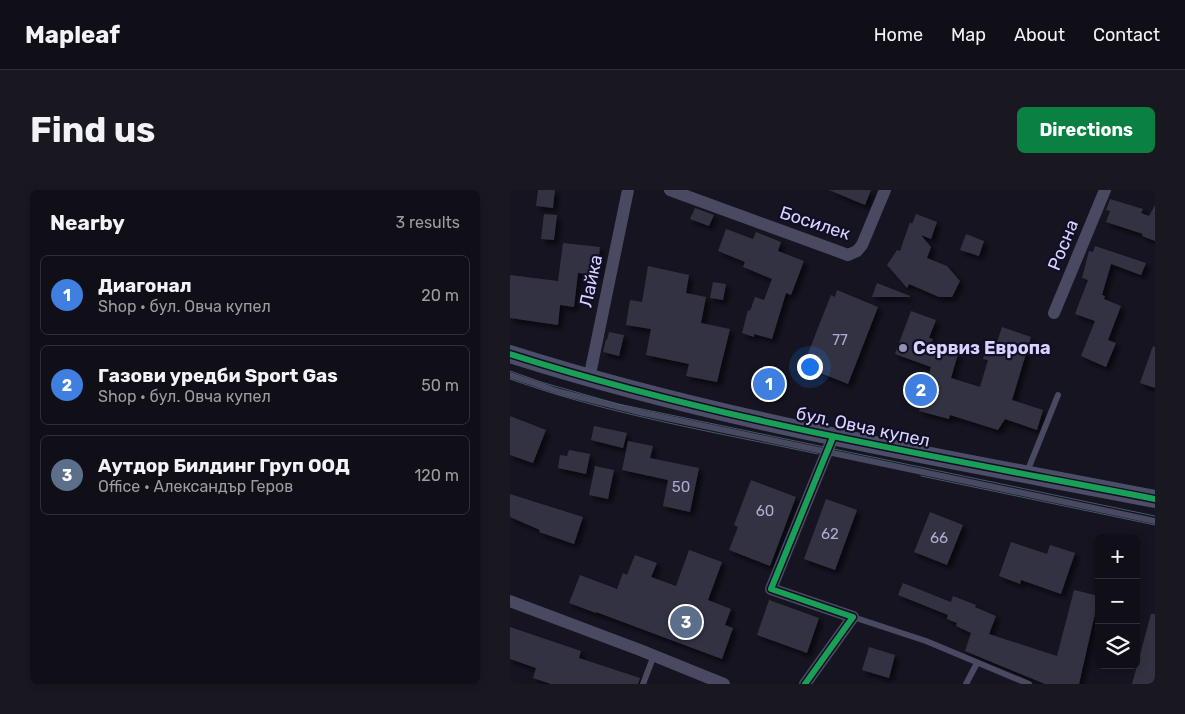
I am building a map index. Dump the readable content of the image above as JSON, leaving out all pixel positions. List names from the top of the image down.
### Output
{
  "streets": {
    "main road": ["бул. Овча купел"],
    "street": ["Босилек", "Росна", "Лайка"]
  },
  "crossings": [
    ["Лайка", "бул. Овча купел"]
  ],
  "places": ["Сервиз Европа"],
  "house_numbers": [
    "77",
    "50",
    "60",
    "62",
    "66"
  ],
  "page": {
    "header": "Mapleaf",
    "nav": [
      "Home",
      "Map",
      "About",
      "Contact"
    ],
    "buttons": "Directions",
    "title": "Find us",
    "heading": ["Nearby", "3 results"],
    "list": [
      {
        "mark": "1",
        "name": "Диагонал",
        "note": "Shop · бул. Овча купел",
        "value": "20 m"
      },
      {
        "mark": "2",
        "name": "Газови уредби Sport Gas",
        "note": "Shop · бул. Овча купел",
        "value": "50 m"
      },
      {
        "mark": "3",
        "name": "Аутдор Билдинг Груп ООД",
        "note": "Office · Александър Геров",
        "value": "120 m"
      }
    ],
    "pins": ["1", "2", "3"],
    "map_buttons": ["+", "−"]
  }
}
